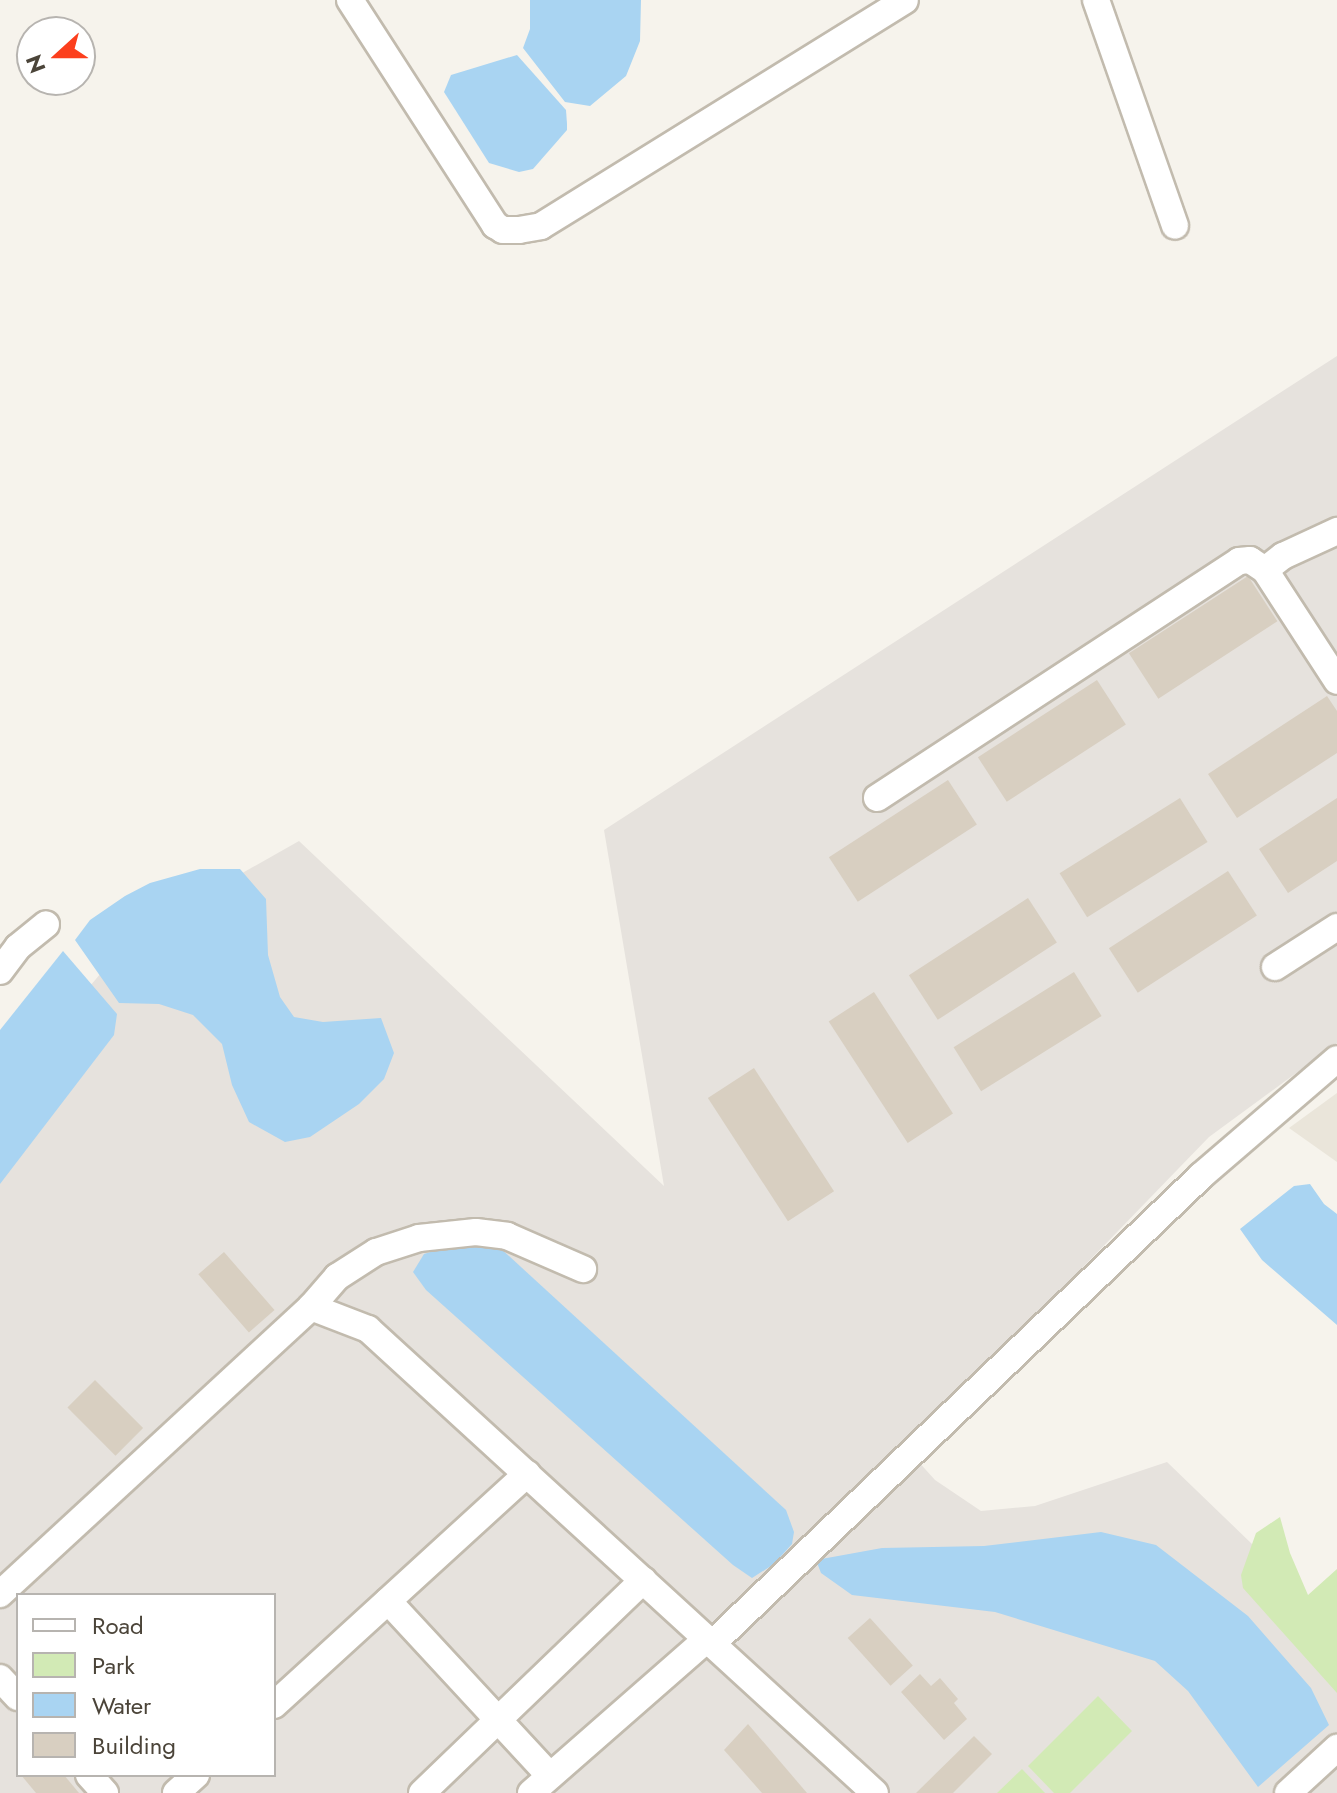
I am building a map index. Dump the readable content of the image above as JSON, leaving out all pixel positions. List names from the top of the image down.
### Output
{
  "legend": [
    "Road",
    "Park",
    "Water",
    "Building"
  ],
  "north": "left"
}
